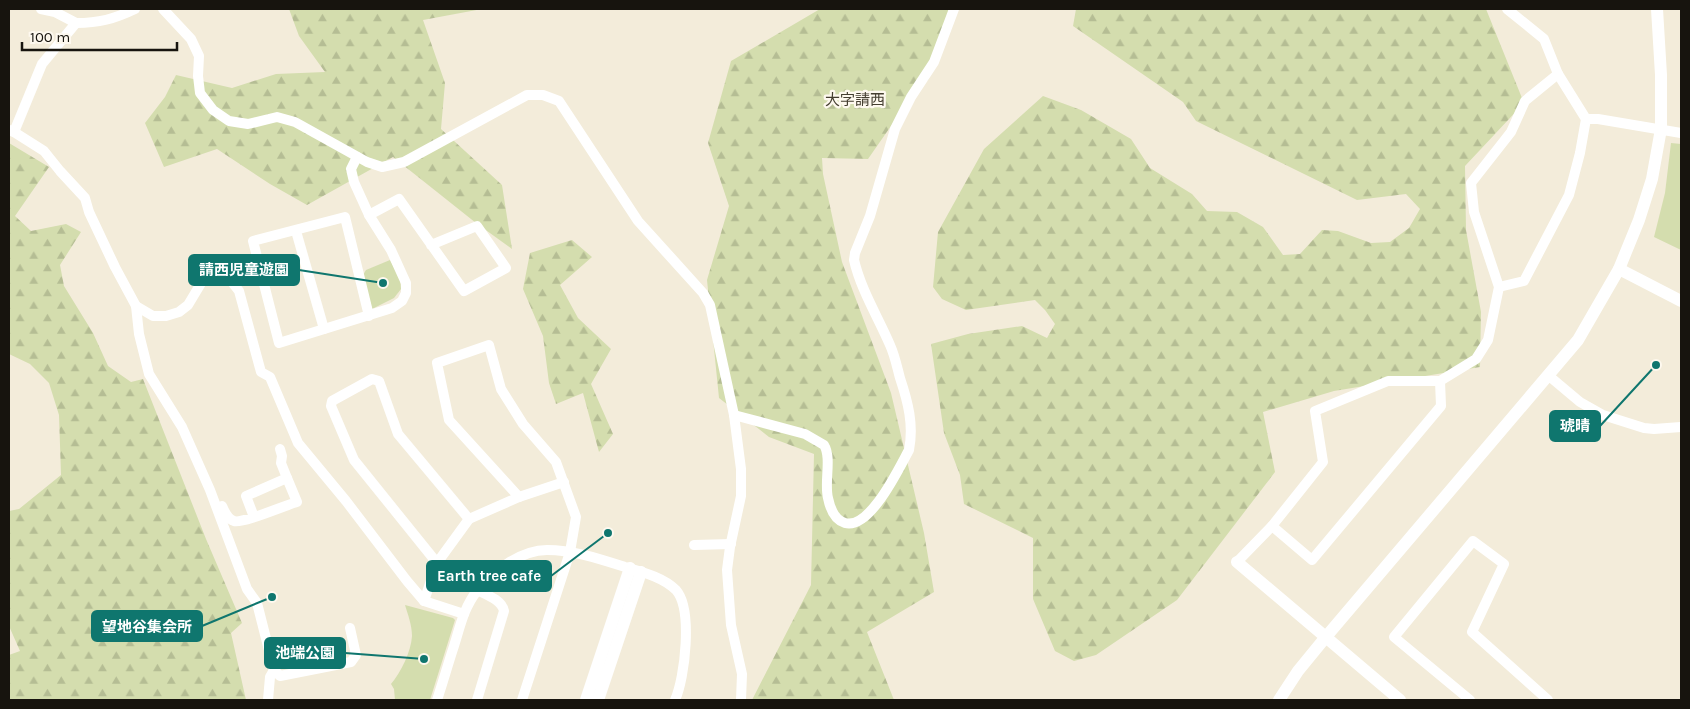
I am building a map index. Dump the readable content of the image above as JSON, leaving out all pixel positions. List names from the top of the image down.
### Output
{
  "districts": ["大字請西"],
  "places": [
    "請西児童遊園",
    "琥晴",
    "Earth tree cafe",
    "望地谷集会所",
    "池端公園"
  ],
  "scale_bar": "100 m"
}
